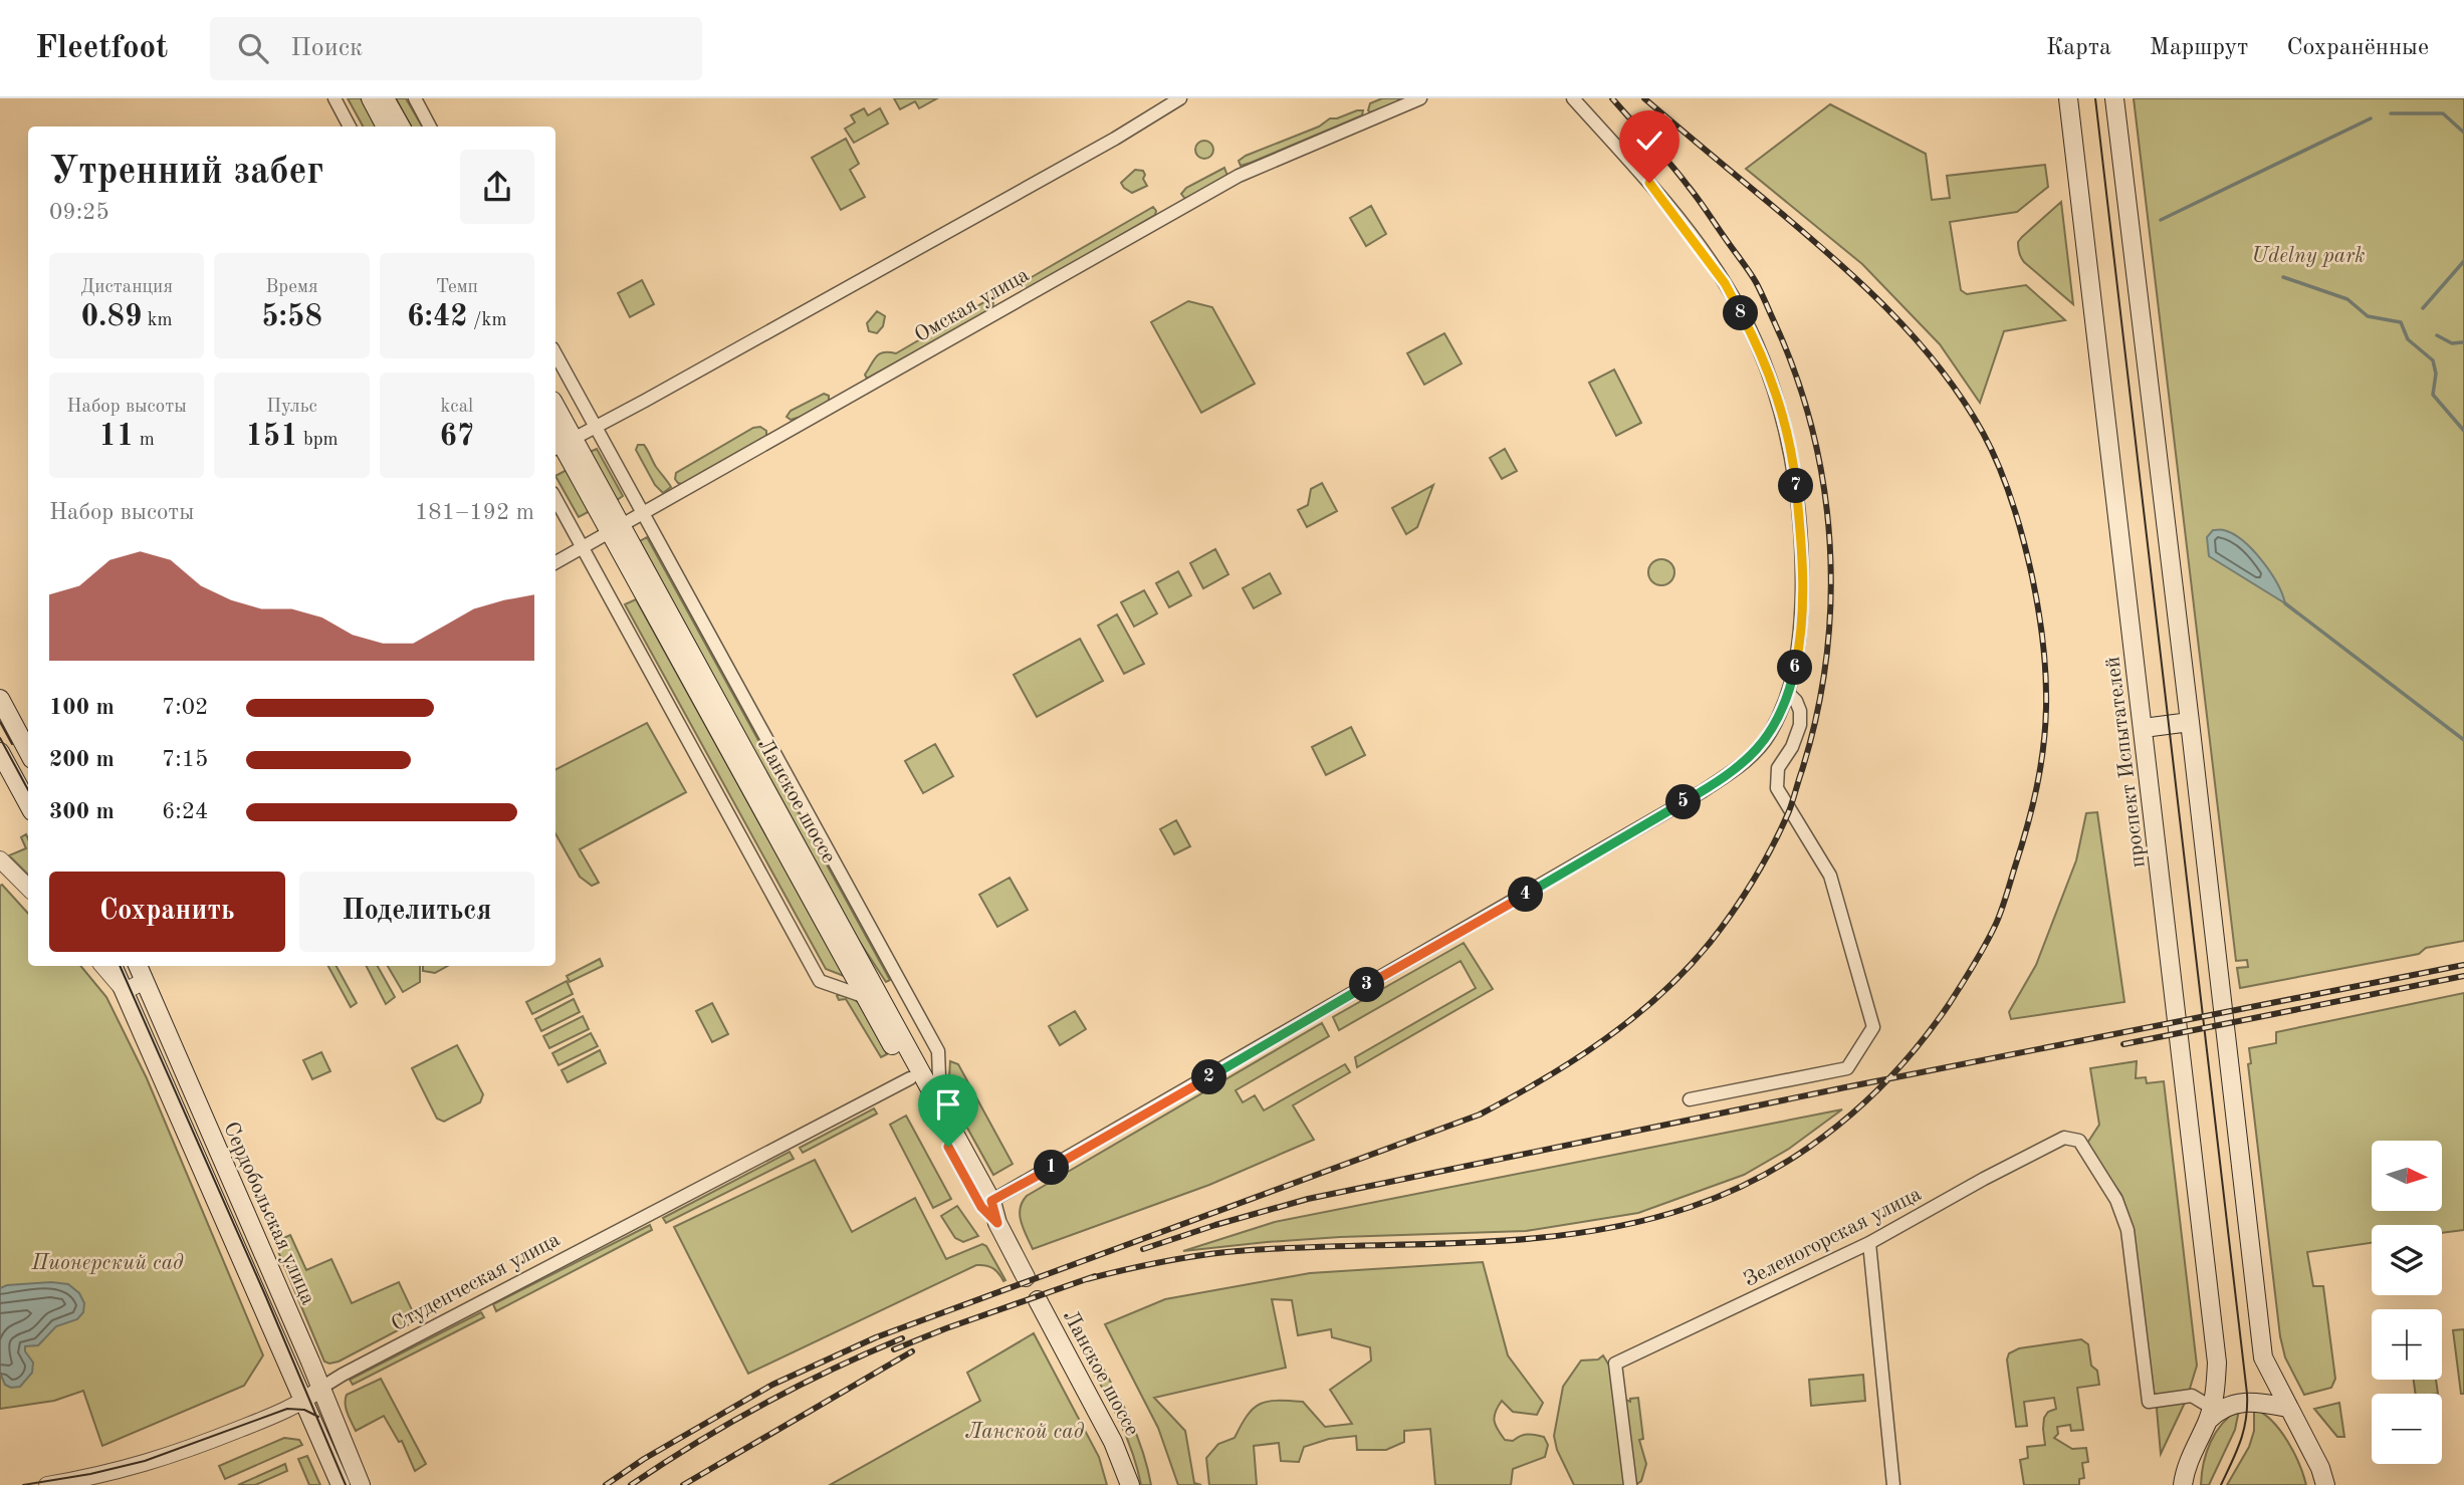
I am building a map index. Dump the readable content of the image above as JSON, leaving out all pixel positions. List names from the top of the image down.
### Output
{
  "streets": {
    "main road": ["проспект Испытателей", "Ланское шоссе", "Сердобольская улица"],
    "street": ["Омская улица", "Зеленогорская улица", "Студенческая улица"]
  },
  "crossings": [
    ["Омская улица", "Ланское шоссе"],
    ["проспект Испытателей", "Зеленогорская улица"],
    ["Ланское шоссе", "Студенческая улица"],
    ["Сердобольская улица", "Студенческая улица"]
  ],
  "parks": ["Udelny park", "Пионерский сад", "Ланской сад"],
  "north": "right",
  "page": {
    "header": "Fleetfoot",
    "search": "Поиск",
    "nav": ["Карта", "Маршрут", "Сохранённые"],
    "heading": ["Утренний забег", "09:25"],
    "stats": [
      ["Дистанция", "0.89 km"],
      ["Время", "5:58"],
      ["Темп", "6:42 /km"],
      ["Набор высоты", "11 m"],
      ["Пульс", "151 bpm"],
      ["kcal", "67"]
    ],
    "pins": [
      "8",
      "7",
      "6",
      "5",
      "4",
      "3",
      "2",
      "1"
    ],
    "chart": ["Набор высоты", "181–192 m"],
    "list": [
      {
        "name": "100 m",
        "note": "7:02"
      },
      {
        "name": "200 m",
        "note": "7:15"
      },
      {
        "name": "300 m",
        "note": "6:24"
      }
    ],
    "buttons": ["Сохранить", "Поделиться"],
    "map_buttons": ["+", "−"]
  }
}
